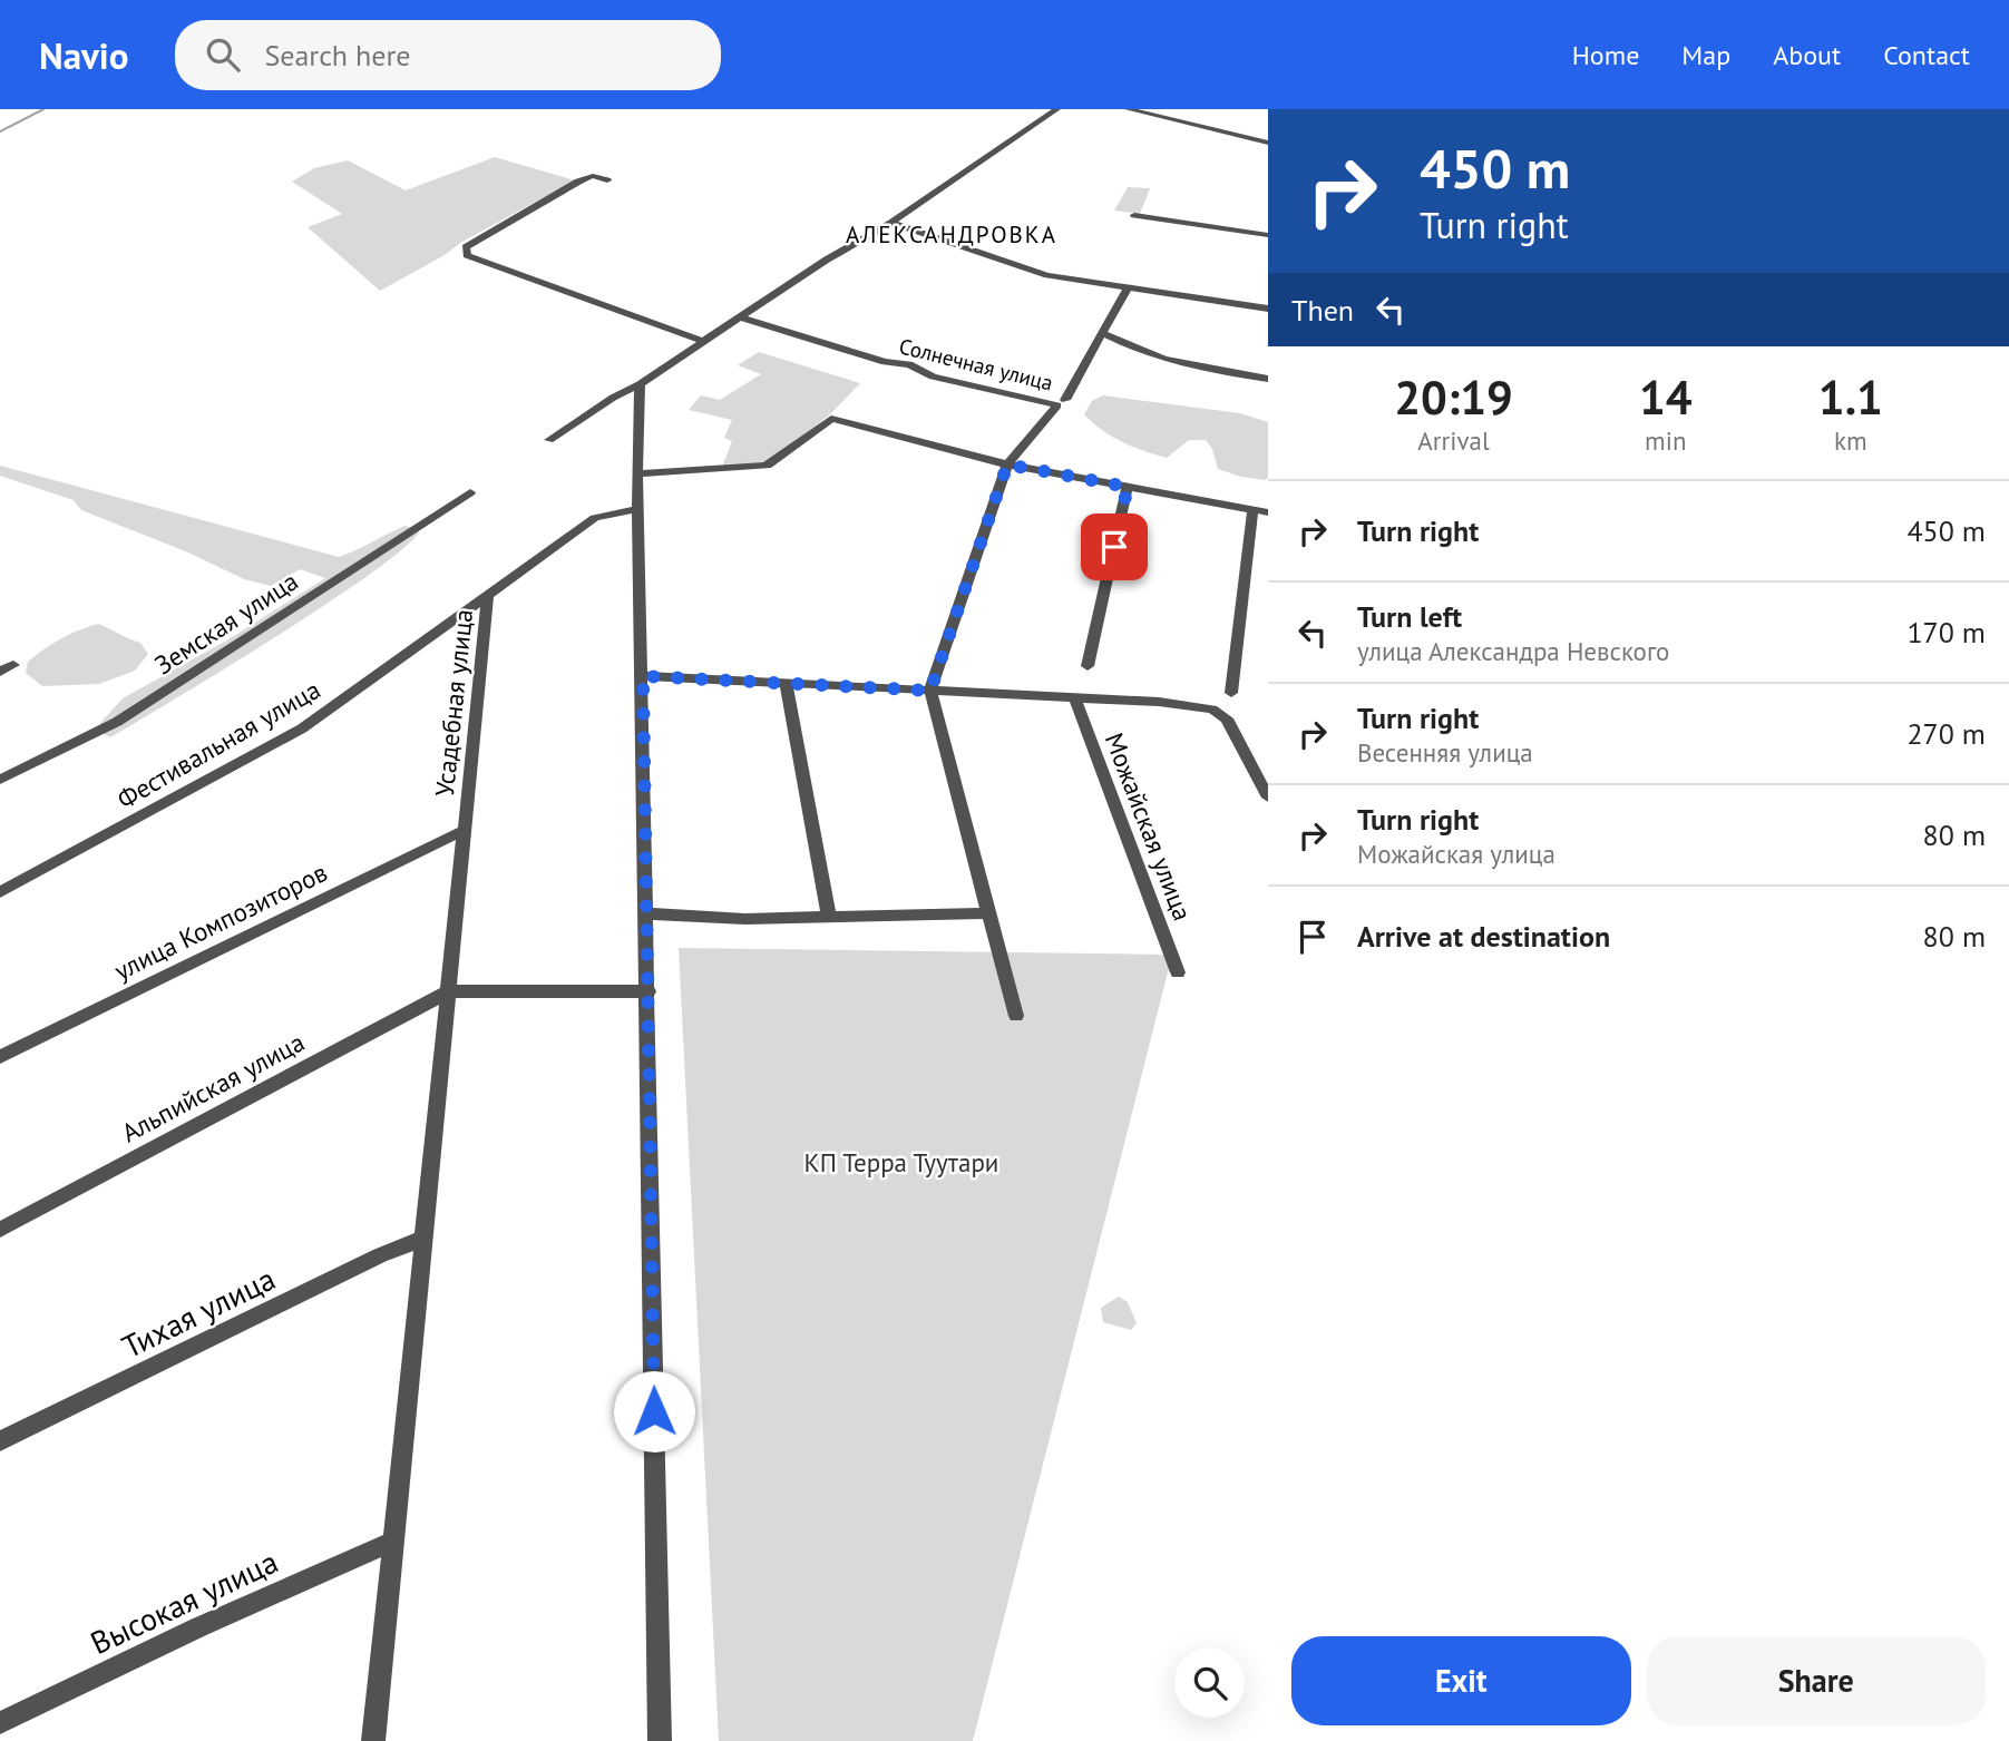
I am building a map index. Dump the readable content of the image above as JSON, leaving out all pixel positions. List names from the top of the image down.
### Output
{
  "streets": {
    "street": [
      "Солнечная улица",
      "Земская улица",
      "Усадебная улица",
      "Фестивальная улица",
      "Можайская улица",
      "улица Композиторов",
      "Альпийская улица",
      "Тихая улица",
      "Высокая улица"
    ]
  },
  "crossings": [
    ["Усадебная улица", "Фестивальная улица"],
    ["Усадебная улица", "улица Композиторов"],
    ["Усадебная улица", "Альпийская улица"],
    ["Усадебная улица", "Тихая улица"],
    ["Усадебная улица", "Высокая улица"]
  ],
  "districts": ["АЛЕКСАНДРОВКА"],
  "parks": ["КП Терра Туутари"],
  "page": {
    "header": "Navio",
    "search": "Search here",
    "nav": [
      "Home",
      "Map",
      "About",
      "Contact"
    ],
    "turn": ["450 m", "Turn right"],
    "then": "Then",
    "eta": [
      "20:19",
      "Arrival",
      "14",
      "min",
      "1.1",
      "km"
    ],
    "list": [
      {
        "name": "Turn right",
        "value": "450 m"
      },
      {
        "name": "Turn left",
        "note": "улица Александра Невского",
        "value": "170 m"
      },
      {
        "name": "Turn right",
        "note": "Весенняя улица",
        "value": "270 m"
      },
      {
        "name": "Turn right",
        "note": "Можайская улица",
        "value": "80 m"
      },
      {
        "name": "Arrive at destination",
        "value": "80 m"
      }
    ],
    "buttons": ["Exit", "Share"]
  }
}
